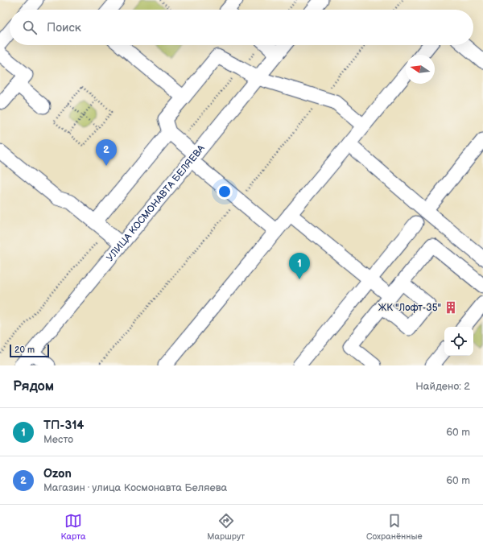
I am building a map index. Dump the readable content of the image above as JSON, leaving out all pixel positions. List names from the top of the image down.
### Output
{
  "streets": {
    "street": ["УЛИЦА КОСМОНАВТА БЕЛЯЕВА"]
  },
  "places": {
    "building": ["ЖК \"Лофт-35\""]
  },
  "scale_bar": "20 m",
  "north": "left",
  "page": {
    "search": "Поиск",
    "pins": ["2", "1"],
    "scale": "20 m",
    "heading": ["Рядом", "Найдено: 2"],
    "list": [
      {
        "mark": "1",
        "name": "ТП-314",
        "note": "Место",
        "value": "60 m"
      },
      {
        "mark": "2",
        "name": "Ozon",
        "note": "Магазин · улица Космонавта Беляева",
        "value": "60 m"
      }
    ],
    "nav": ["Карта", "Маршрут", "Сохранённые"]
  }
}
